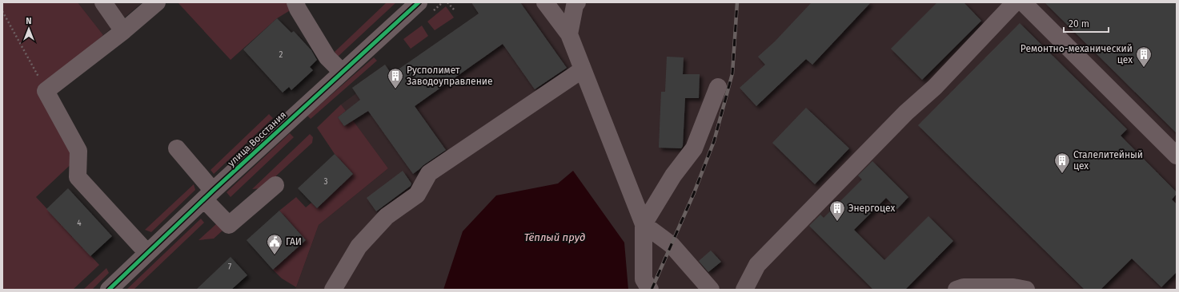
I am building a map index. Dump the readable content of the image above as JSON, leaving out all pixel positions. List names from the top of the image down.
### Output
{
  "streets": {
    "street": ["улица Восстания"]
  },
  "water": ["Тёплый пруд"],
  "places": {
    "building": [
      "Ремонтно-механический цех",
      "Русполимет Заводоуправление",
      "Сталелитейный цех",
      "Энергоцех"
    ],
    "public building": ["ГАИ"]
  },
  "house_numbers": [
    "2",
    "3",
    "4",
    "7"
  ],
  "scale_bar": "20 m",
  "north": "top"
}
